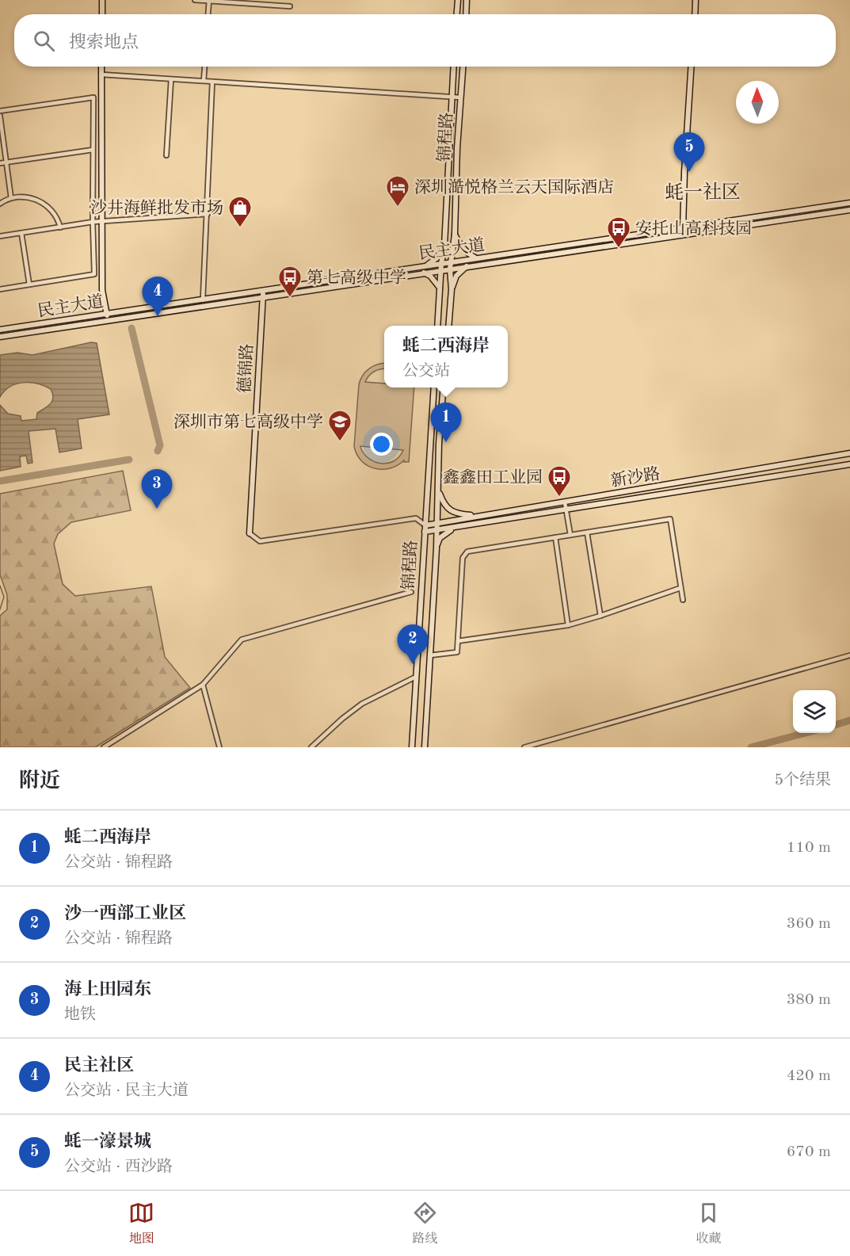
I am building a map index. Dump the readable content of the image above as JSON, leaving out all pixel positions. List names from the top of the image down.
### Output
{
  "streets": {
    "main road": [
      "锦程路",
      "民主大道",
      "德锦路",
      "新沙路"
    ]
  },
  "crossings": [
    ["锦程路", "民主大道"],
    ["锦程路", "新沙路"],
    ["民主大道", "德锦路"]
  ],
  "districts": ["蚝一社区"],
  "places": {
    "hotel": ["深圳澔悦格兰云天国际酒店"],
    "shop": ["沙井海鲜批发市场"],
    "bus stop": ["安托山高科技园", "第七高级中学", "鑫鑫田工业园"],
    "school or university": ["深圳市第七高级中学"]
  },
  "north": "top",
  "page": {
    "search": "搜索地点",
    "pins": [
      "5",
      "4",
      "1",
      "3",
      "2"
    ],
    "popup": ["蚝二西海岸", "公交站"],
    "heading": ["附近", "5个结果"],
    "list": [
      {
        "mark": "1",
        "name": "蚝二西海岸",
        "note": "公交站 · 锦程路",
        "value": "110 m"
      },
      {
        "mark": "2",
        "name": "沙一西部工业区",
        "note": "公交站 · 锦程路",
        "value": "360 m"
      },
      {
        "mark": "3",
        "name": "海上田园东",
        "note": "地铁",
        "value": "380 m"
      },
      {
        "mark": "4",
        "name": "民主社区",
        "note": "公交站 · 民主大道",
        "value": "420 m"
      },
      {
        "mark": "5",
        "name": "蚝一濠景城",
        "note": "公交站 · 西沙路",
        "value": "670 m"
      }
    ],
    "nav": ["地图", "路线", "收藏"]
  }
}
